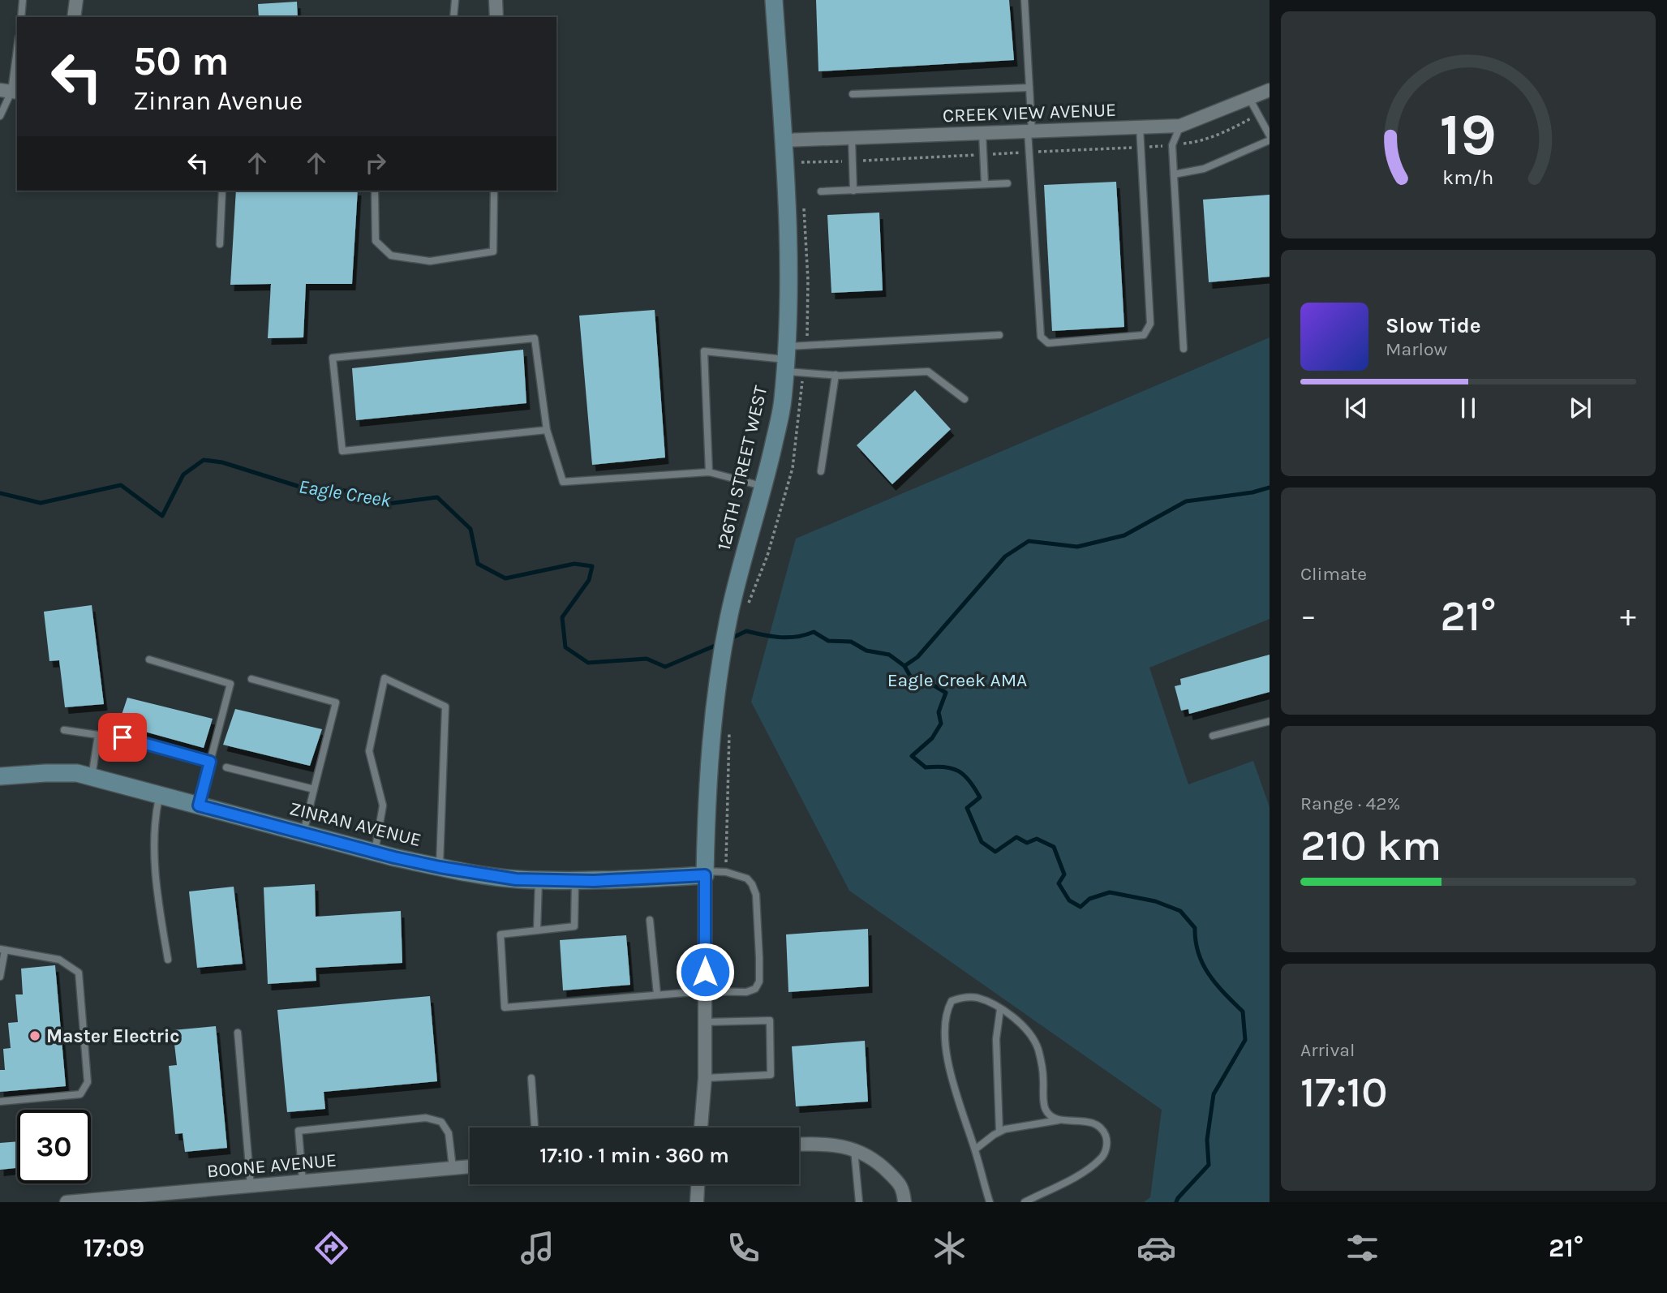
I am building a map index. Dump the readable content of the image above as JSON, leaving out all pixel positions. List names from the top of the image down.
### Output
{
  "streets": {
    "street": [
      "CREEK VIEW AVENUE",
      "126TH STREET WEST",
      "ZINRAN AVENUE",
      "BOONE AVENUE"
    ]
  },
  "crossings": [
    ["CREEK VIEW AVENUE", "126TH STREET WEST"],
    ["126TH STREET WEST", "ZINRAN AVENUE"]
  ],
  "water": ["Eagle Creek"],
  "parks": ["Eagle Creek AMA"],
  "places": ["Master Electric"],
  "page": {
    "turn": ["50 m", "Zinran Avenue"],
    "song": ["Slow Tide", "Marlow"],
    "tile": [
      "Climate",
      ["Range · 42%", "210 km"],
      ["Arrival", "17:10"]
    ],
    "heat": ["−", "21°", "+"],
    "limit": "30",
    "trip": "17:10 · 1 min · 360 m",
    "tabs": ["17:09", "21°"],
    "gauge": ["19", "km/h"]
  }
}
